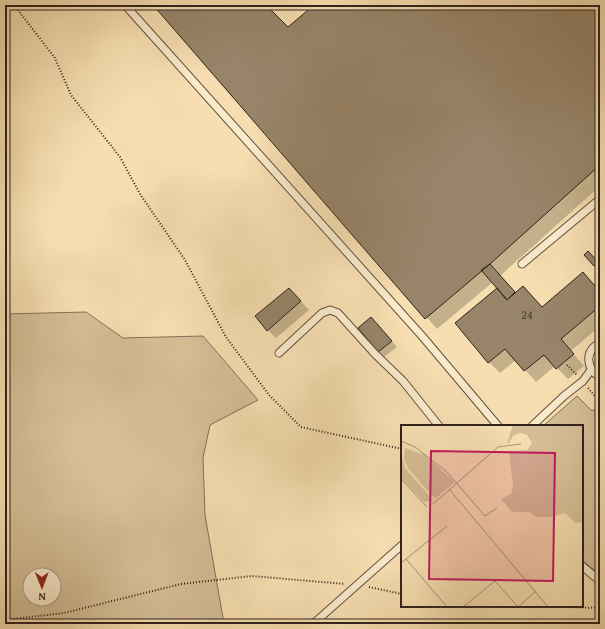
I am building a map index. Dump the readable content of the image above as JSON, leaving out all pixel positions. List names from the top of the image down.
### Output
{
  "house_numbers": ["24"],
  "north": "bottom"
}
